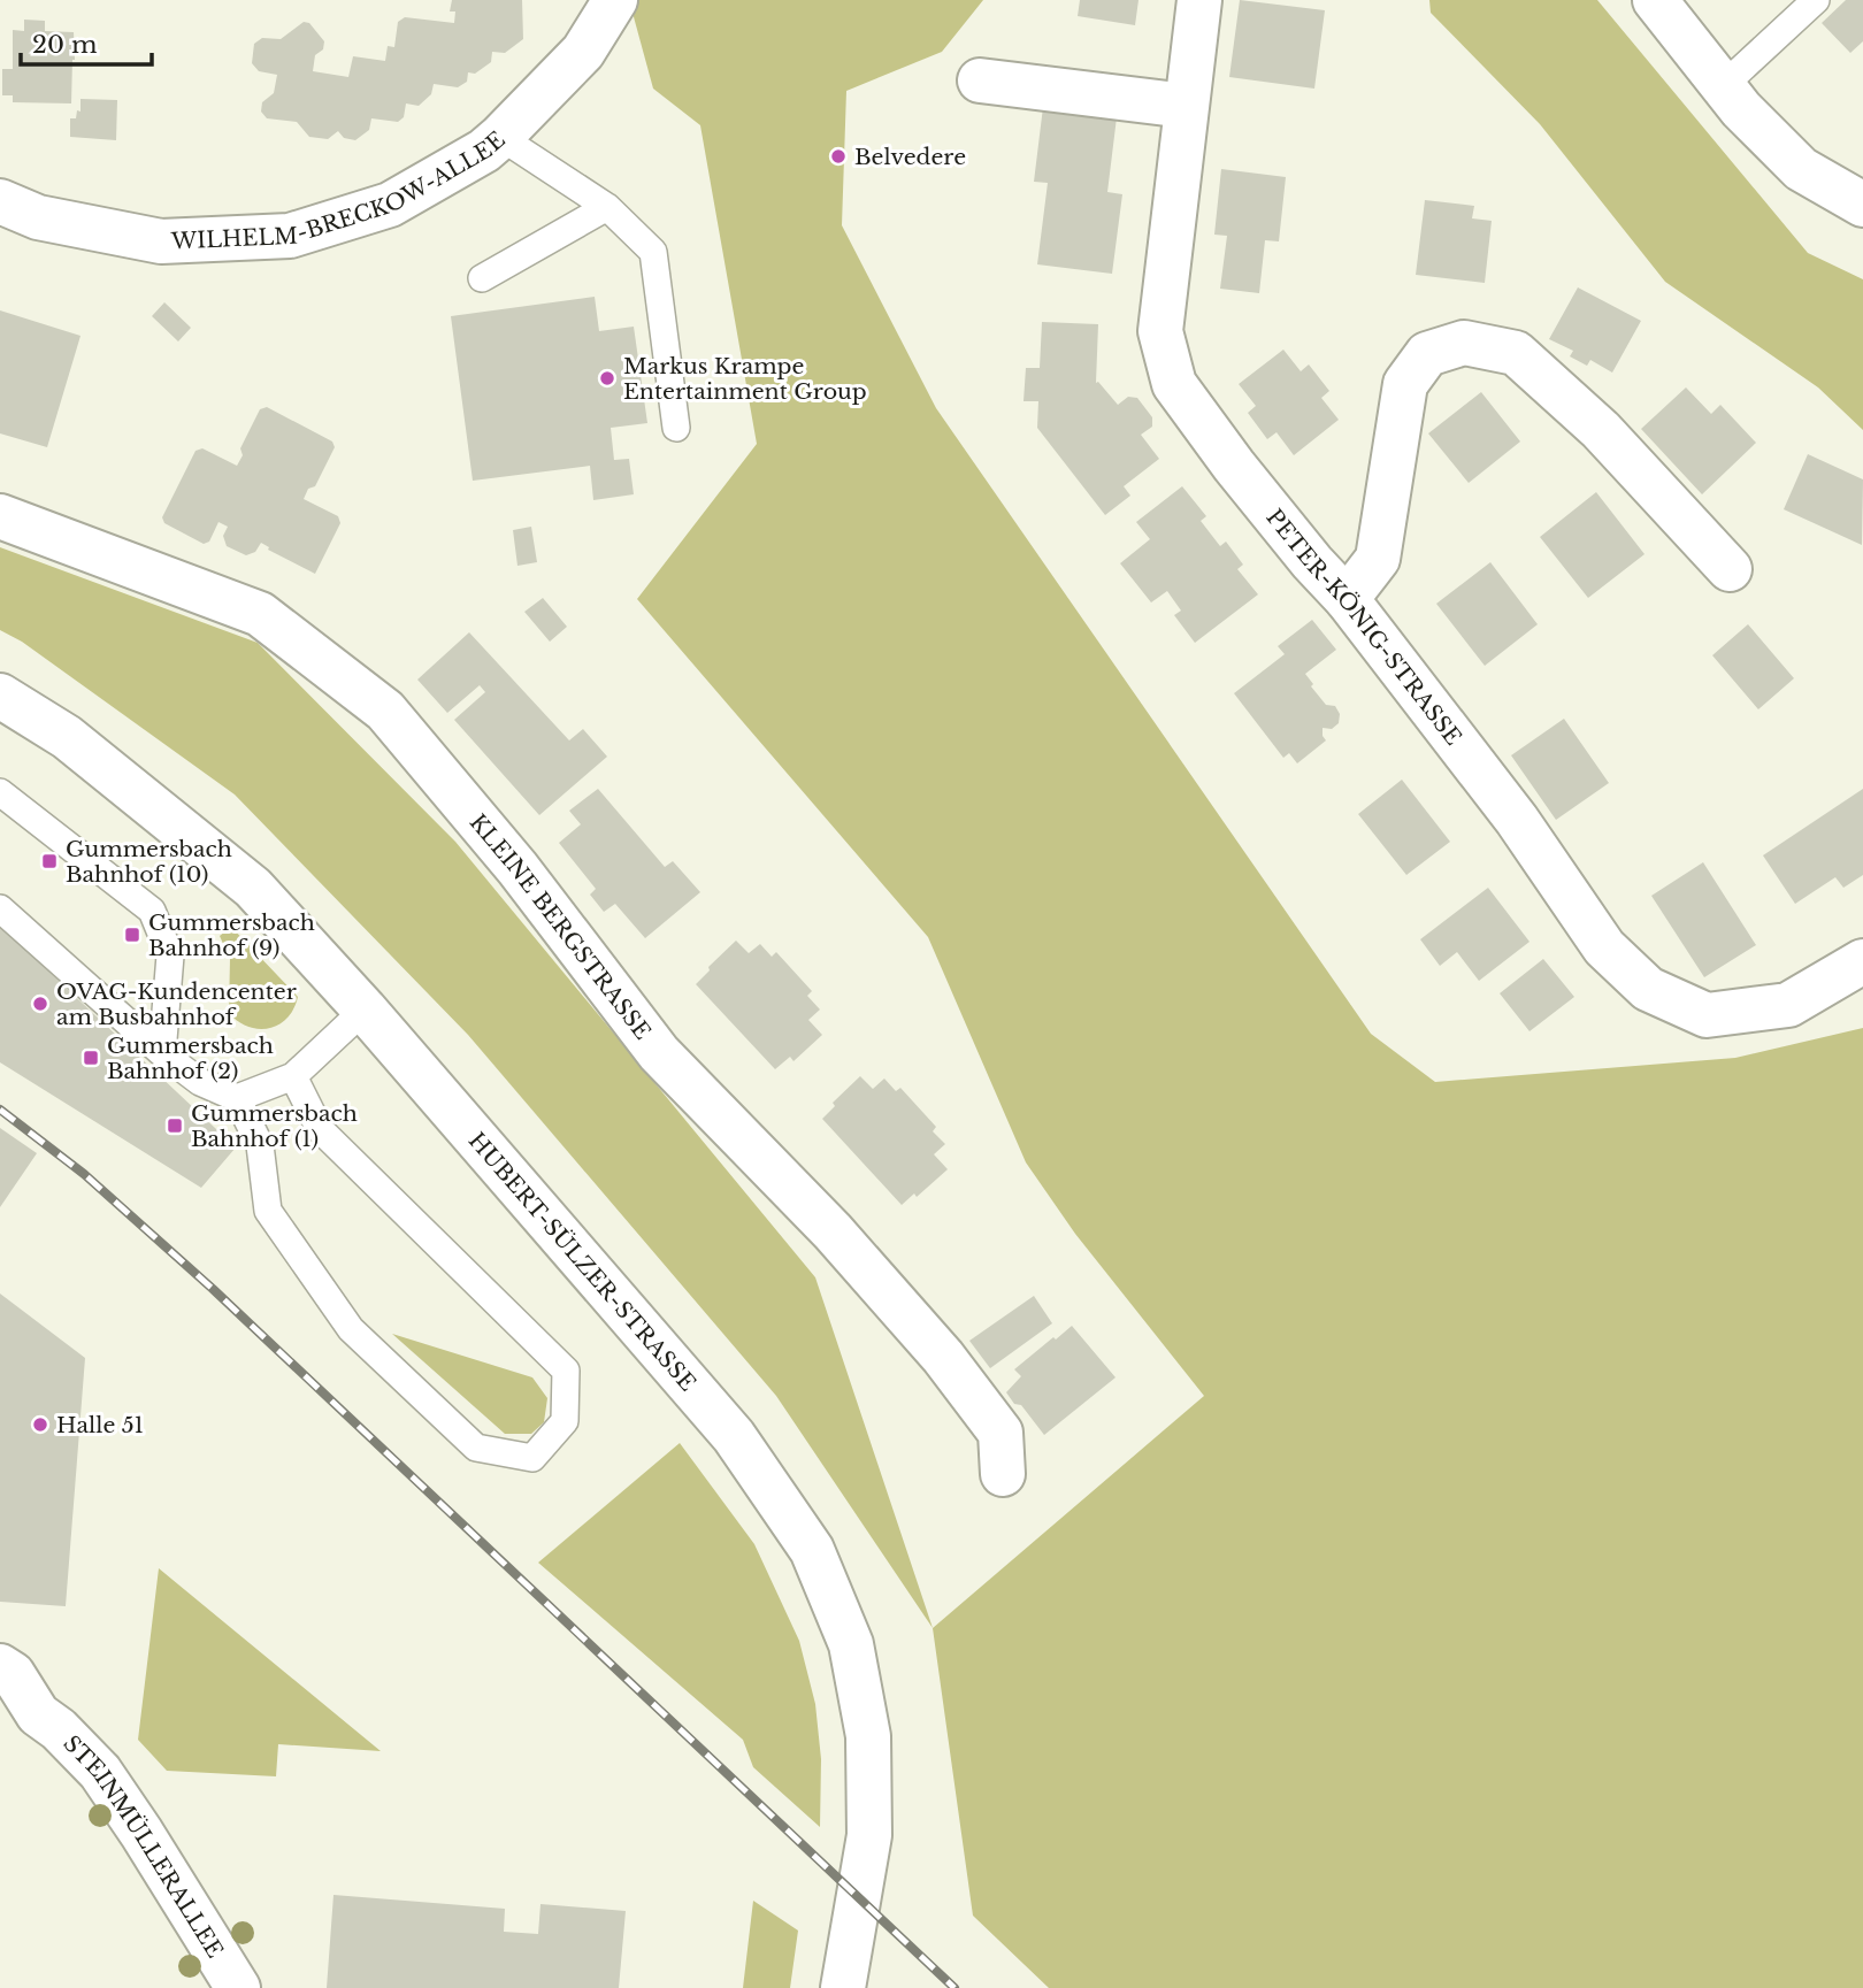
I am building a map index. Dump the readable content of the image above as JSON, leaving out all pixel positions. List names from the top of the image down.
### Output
{
  "streets": {
    "street": [
      "WILHELM-BRECKOW-ALLEE",
      "PETER-KÖNIG-STRASSE",
      "KLEINE BERGSTRASSE",
      "HUBERT-SÜLZER-STRASSE",
      "STEINMÜLLERALLEE"
    ]
  },
  "places": {
    "other": [
      "Belvedere",
      "Markus Krampe Entertainment Group",
      "OVAG-Kundencenter am Busbahnhof",
      "Halle 51"
    ],
    "transit": [
      "Gummersbach Bahnhof (10)",
      "Gummersbach Bahnhof (9)",
      "Gummersbach Bahnhof (2)",
      "Gummersbach Bahnhof (1)"
    ]
  },
  "scale_bar": "20 m"
}
